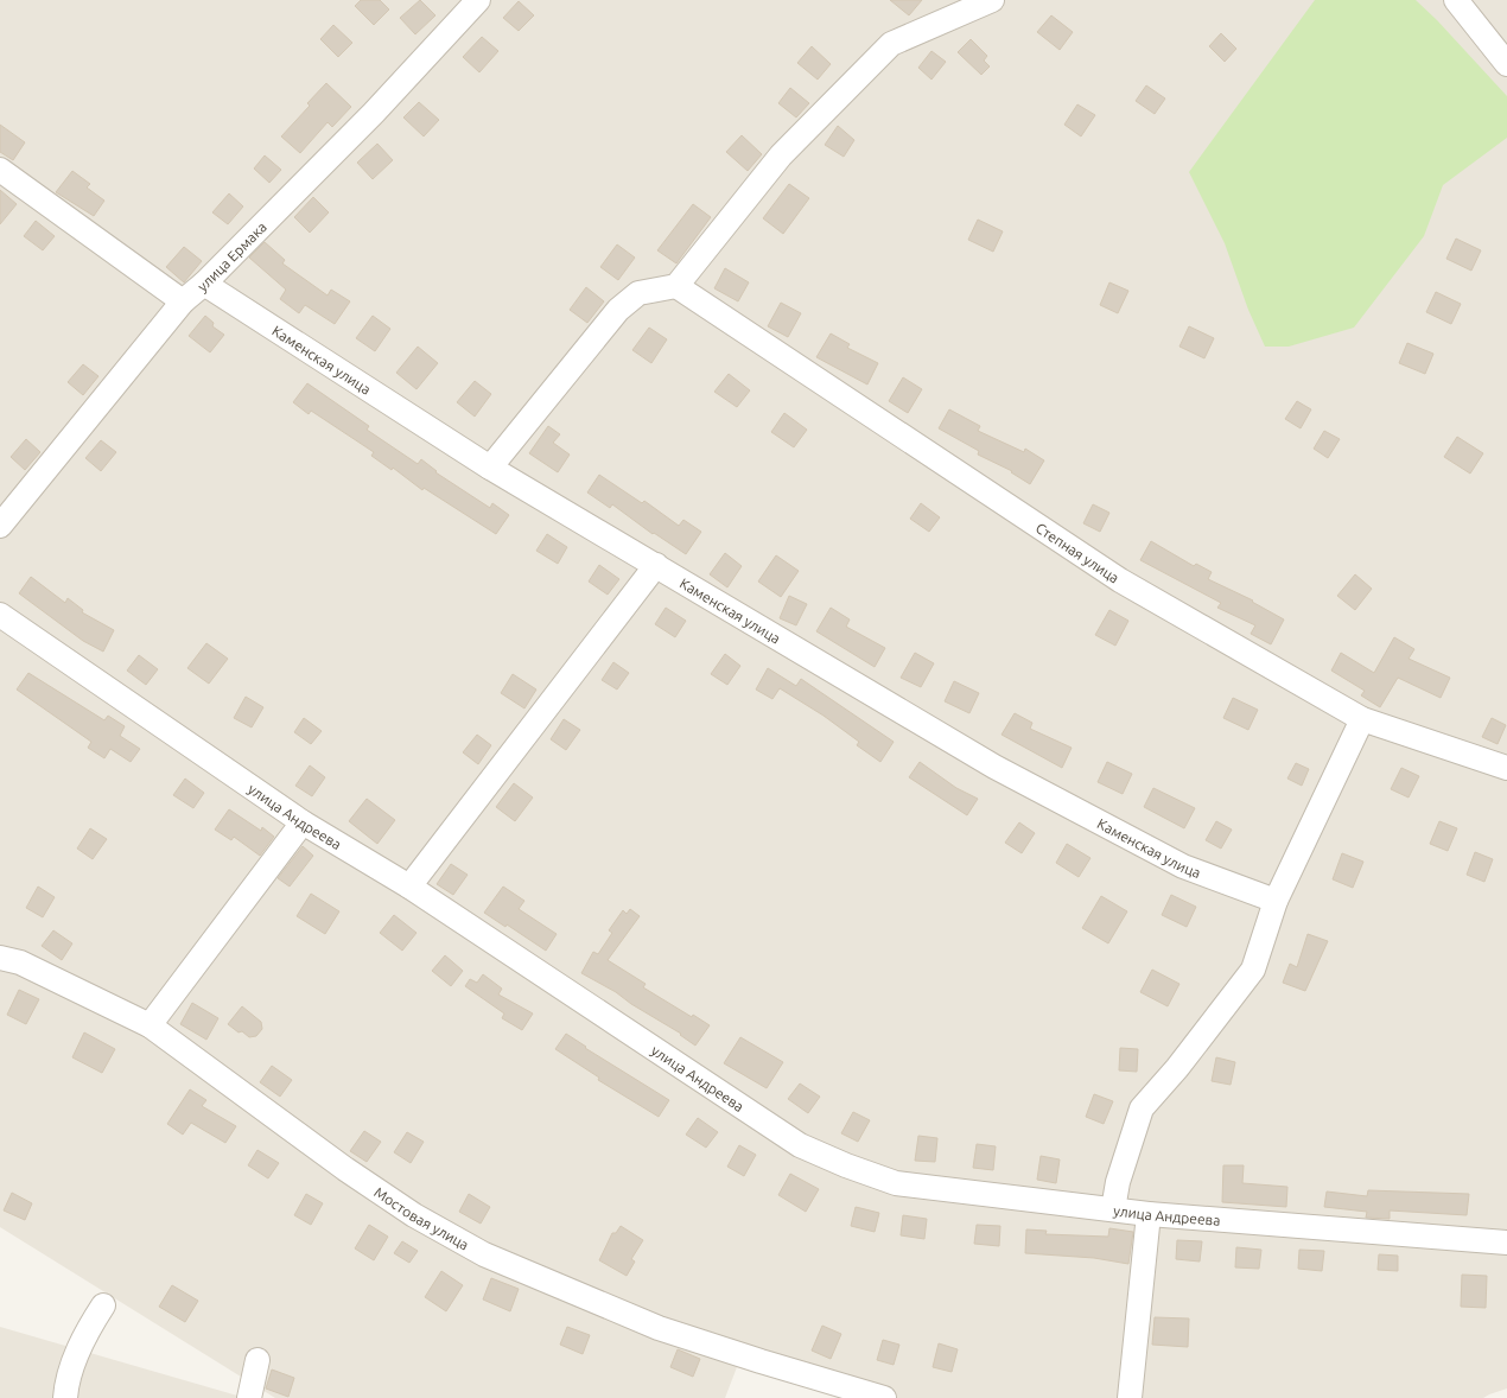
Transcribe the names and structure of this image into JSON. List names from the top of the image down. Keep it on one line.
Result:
{"streets":{"street":["улица Ермака","Каменская улица","Степная улица","улица Андреева","Мостовая улица"]},"crossings":[["улица Ермака","Каменская улица"]]}
